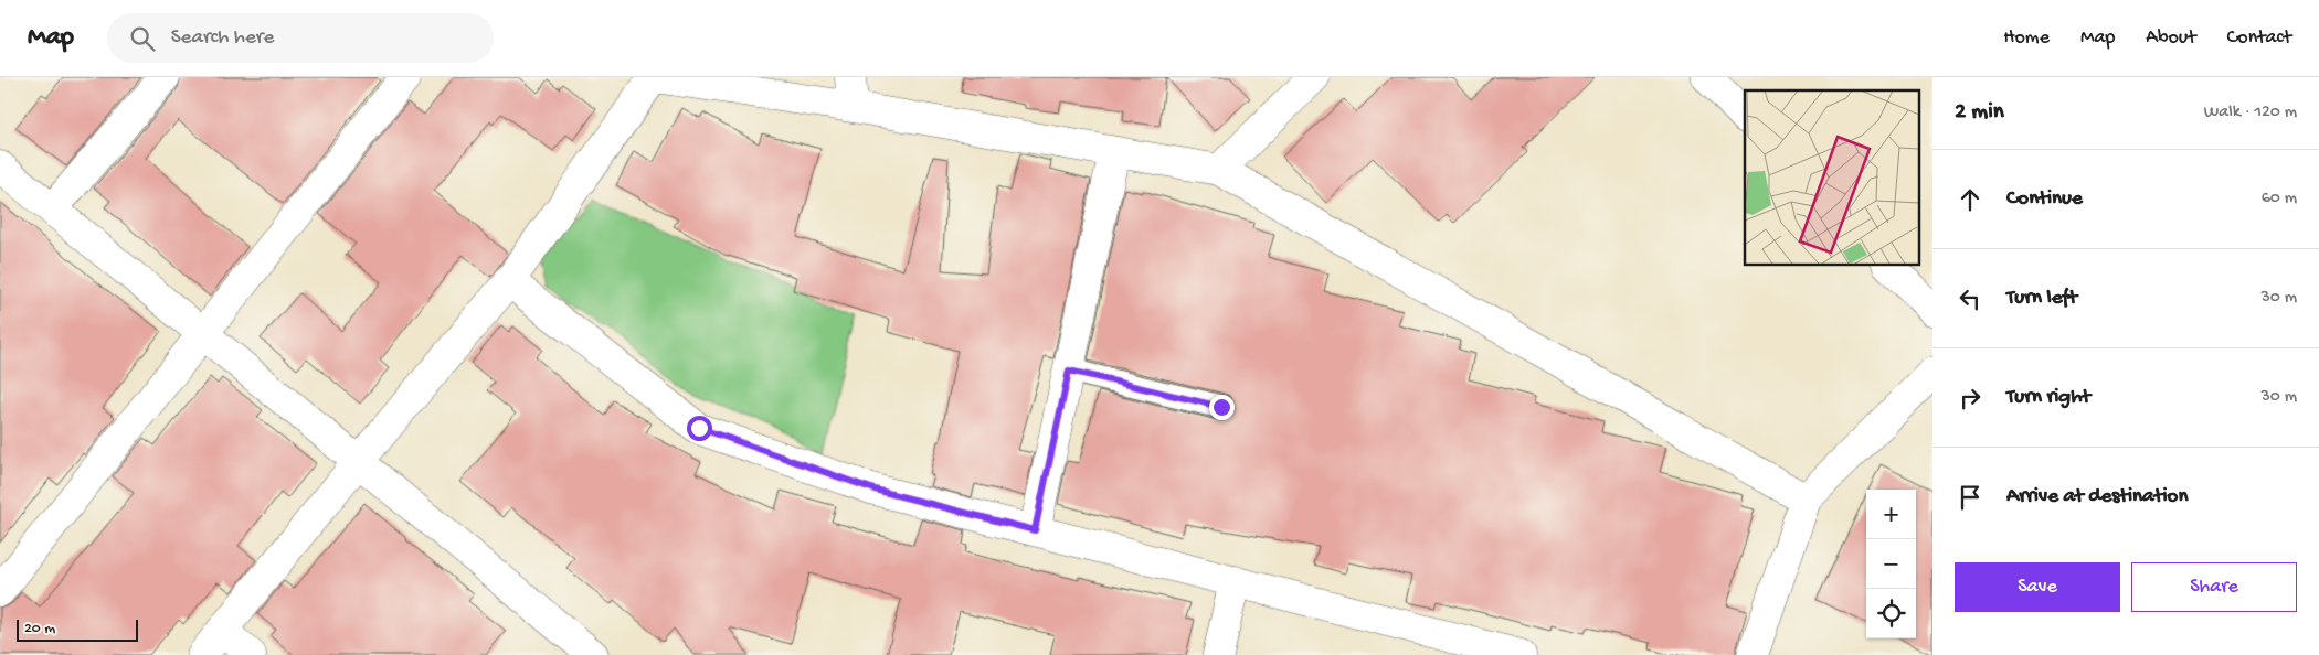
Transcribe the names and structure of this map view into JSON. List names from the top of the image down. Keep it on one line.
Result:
{"scale_bar":"20 m","page":{"header":"Map","search":"Search here","nav":["Home","Map","About","Contact"],"heading":["2 min","Walk · 120 m"],"list":[["Continue","60 m"],["Turn left","30 m"],["Turn right","30 m"],"Arrive at destination"],"map_buttons":["+","−"],"buttons":["Save","Share"],"scale":"20 m"}}
